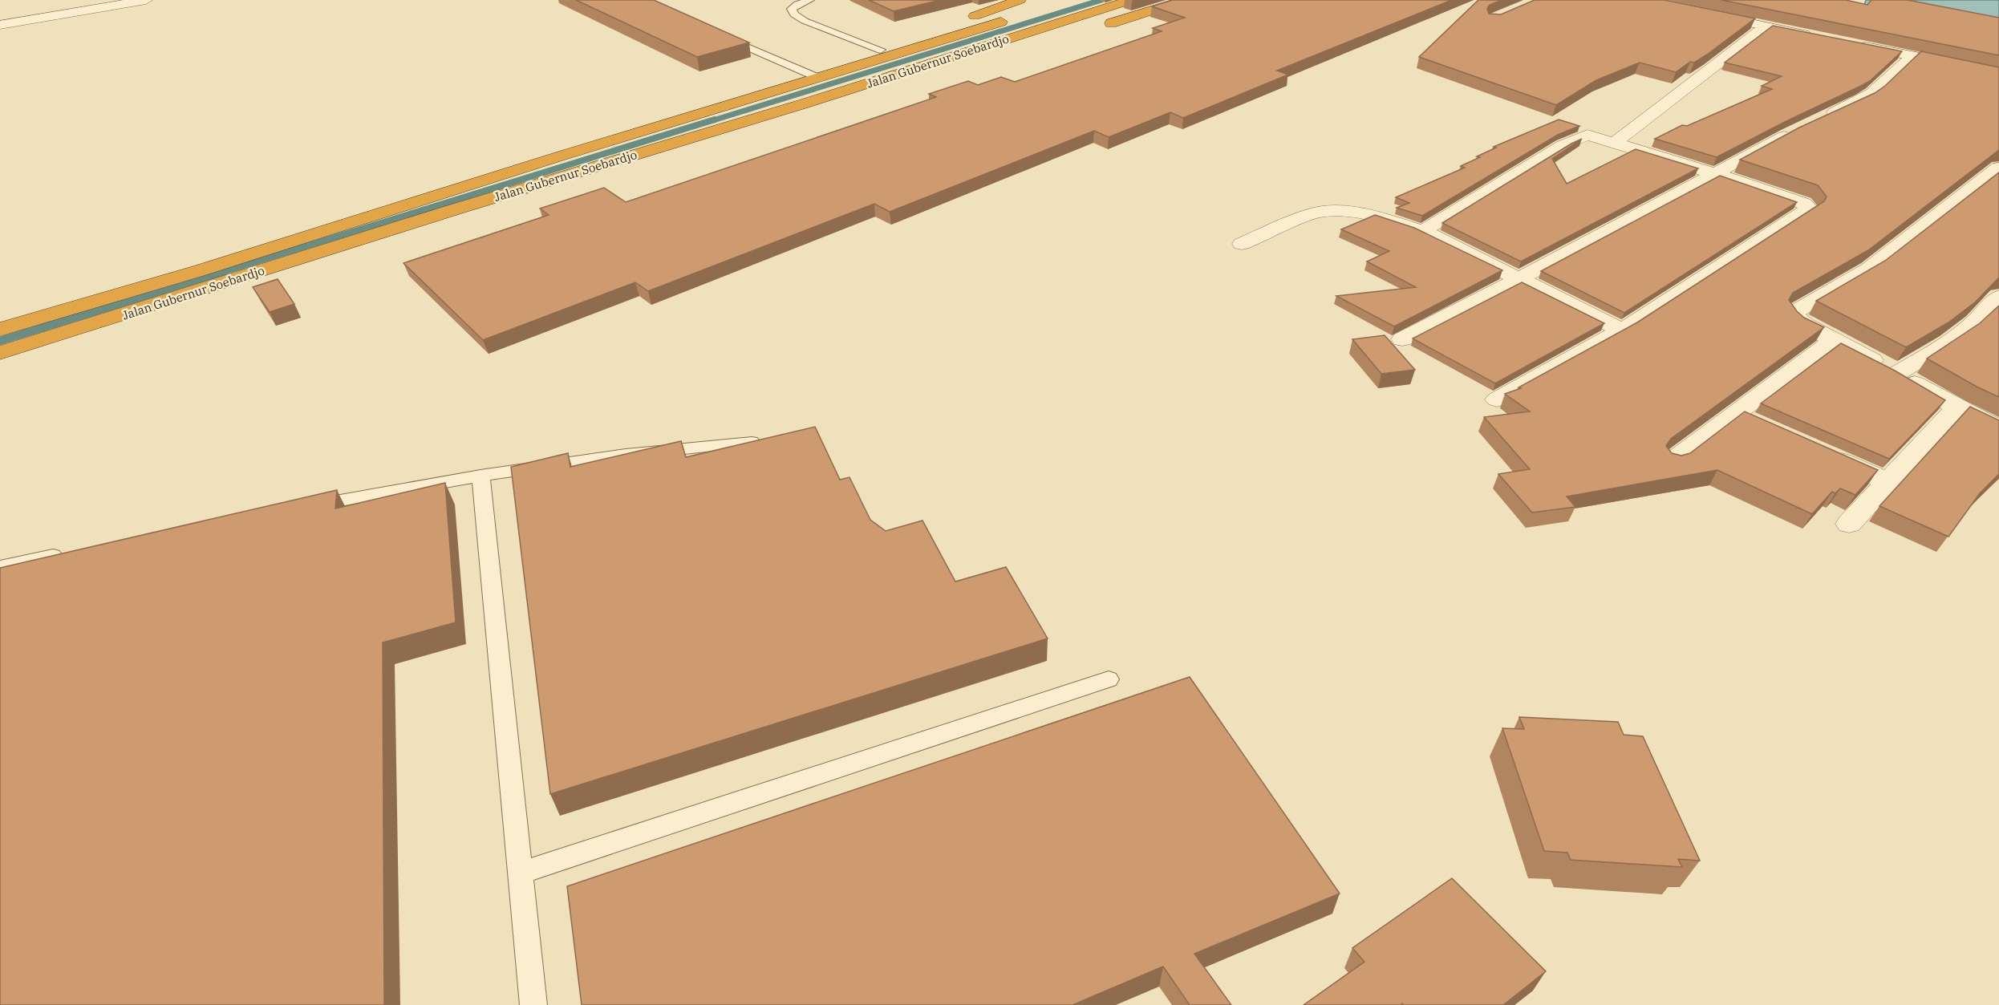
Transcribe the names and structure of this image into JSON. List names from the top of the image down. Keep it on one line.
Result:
{"streets":{"highway":["Jalan Gubernur Soebardjo"]}}
